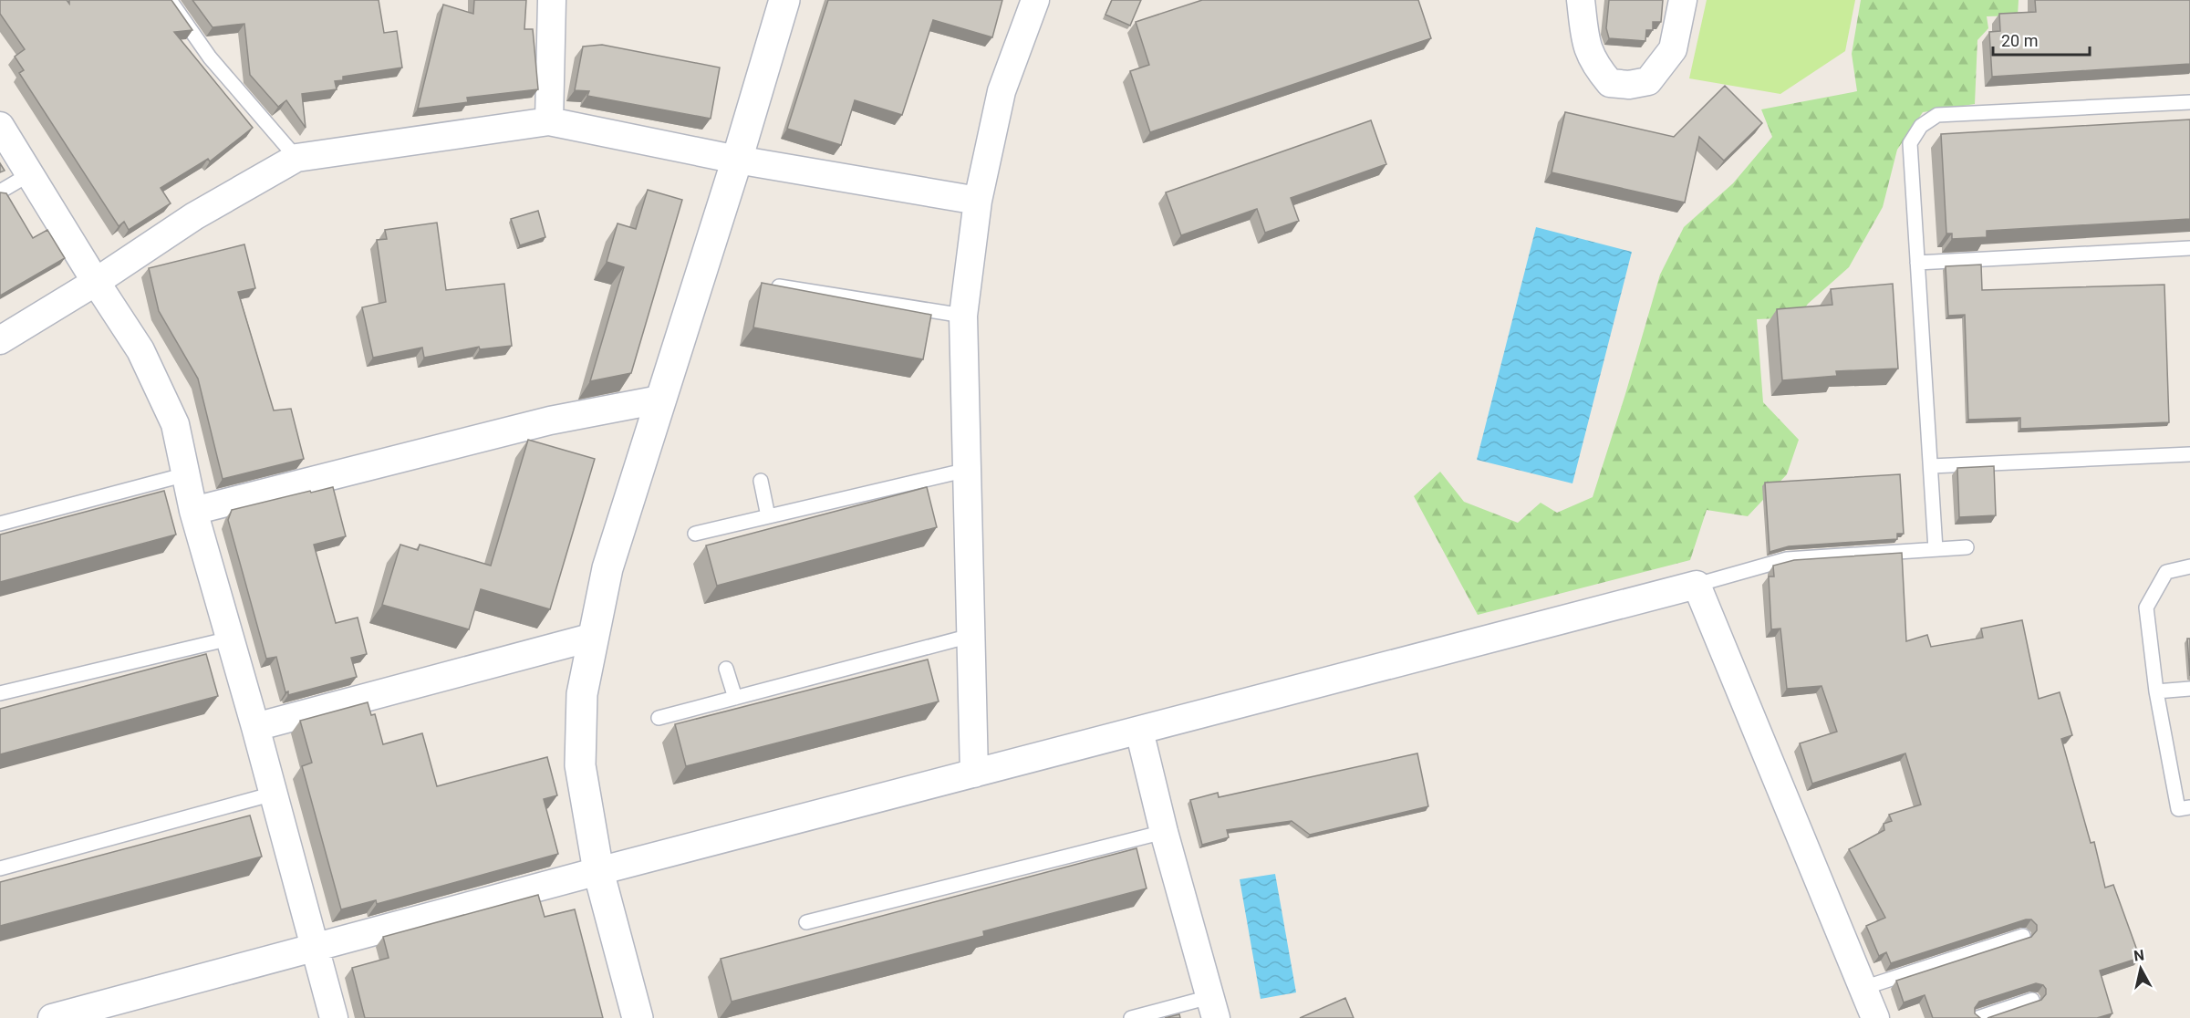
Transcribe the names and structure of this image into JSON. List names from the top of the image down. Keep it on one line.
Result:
{"scale_bar":"20 m","north":"top"}
